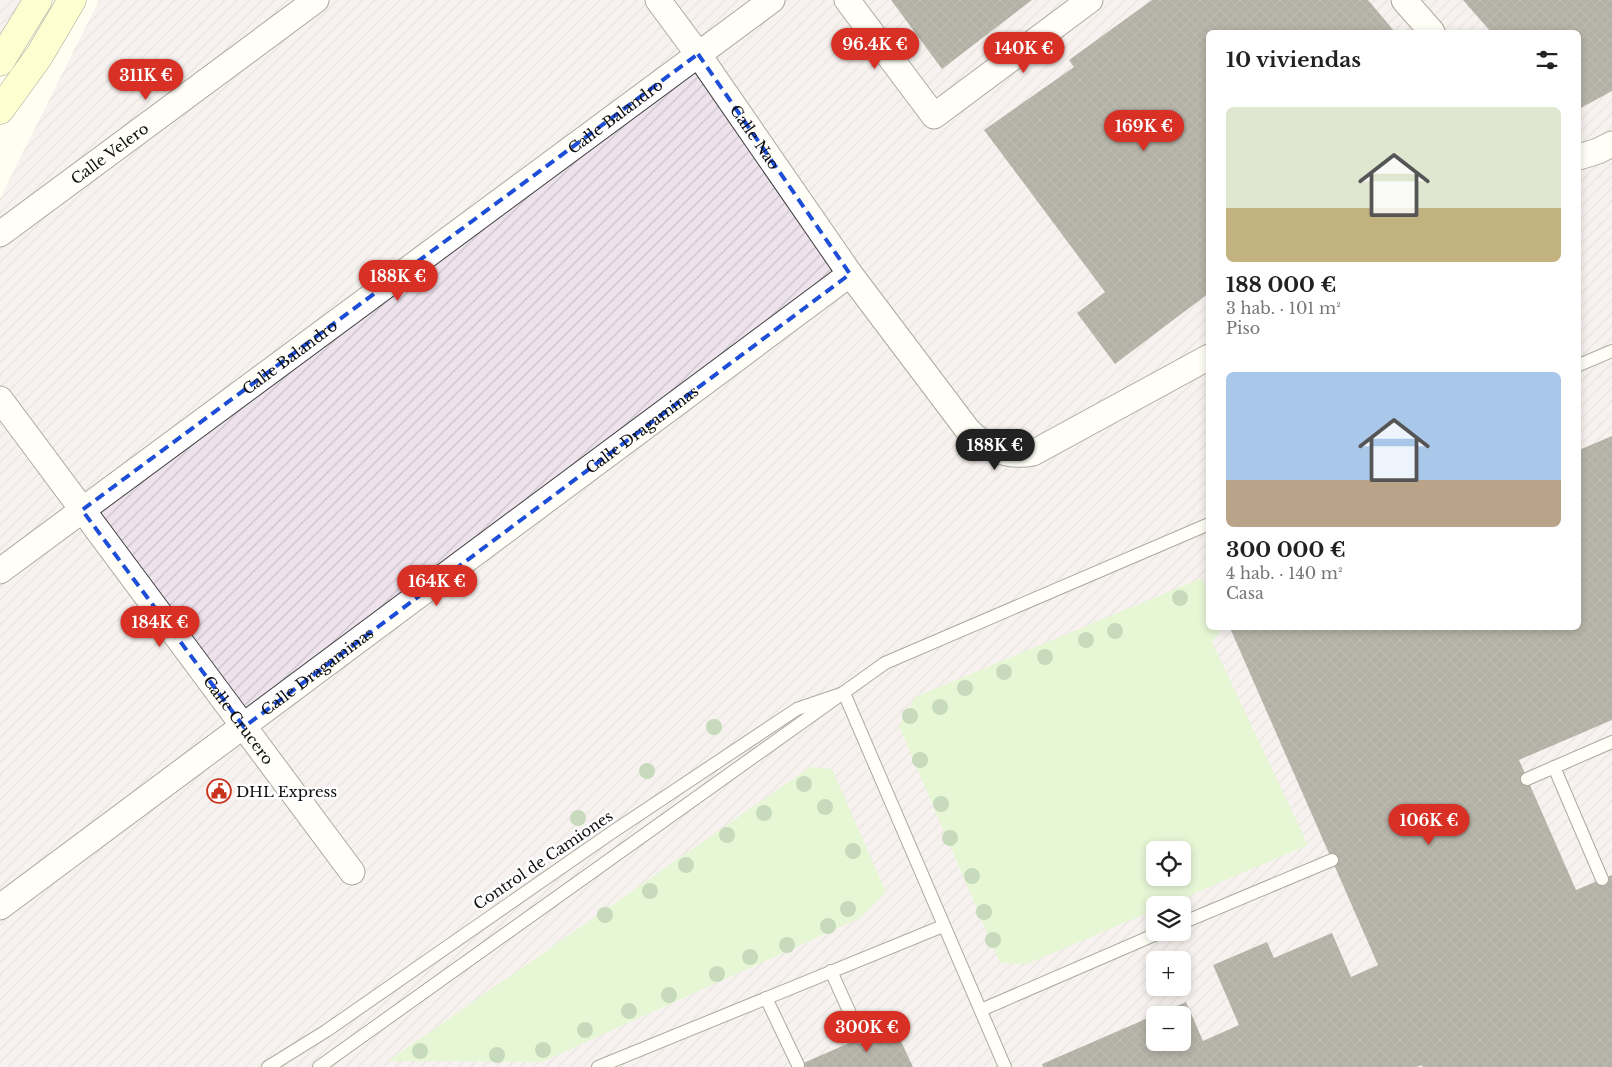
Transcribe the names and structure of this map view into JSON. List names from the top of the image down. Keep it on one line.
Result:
{"streets":{"street":["Calle Balandro","Calle Nao","Calle Velero","Calle Dragaminas","Calle Crucero"],"lane":["Control de Camiones"]},"crossings":[["Calle Balandro","Calle Nao"],["Calle Balandro","Calle Crucero"],["Calle Nao","Calle Dragaminas"],["Calle Dragaminas","Calle Crucero"]],"places":{"public building":["DHL Express"]},"page":{"price":["96.4K €","140K €","311K €","169K €","188K €","188K €","164K €","184K €","106K €","300K €"],"heading":"10 viviendas","list":[{"name":"188 000 €","note":"3 hab. · 101 m² · Piso"},{"name":"300 000 €","note":"4 hab. · 140 m² · Casa"}],"map_buttons":["+","−"]}}
